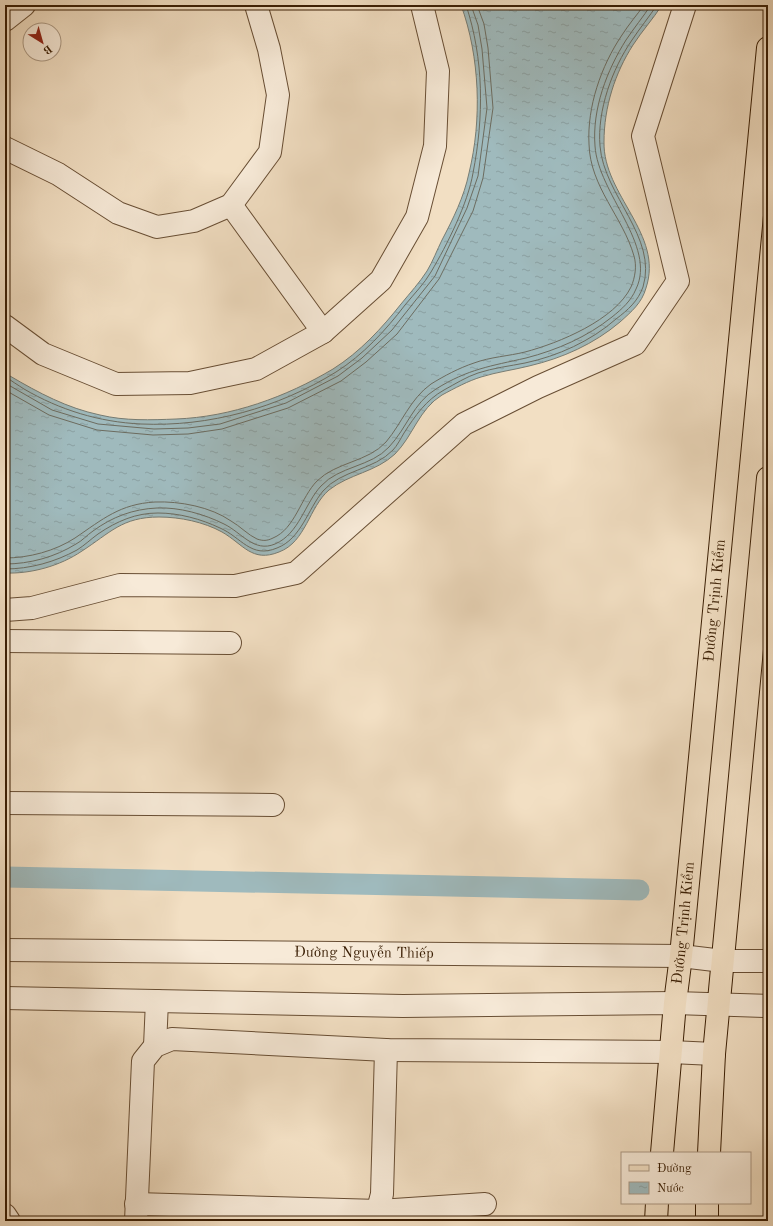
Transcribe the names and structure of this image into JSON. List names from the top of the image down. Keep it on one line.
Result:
{"streets":{"main road":["Đường Trịnh Kiểm"],"street":["Đường Nguyễn Thiếp"]},"crossings":[["Đường Trịnh Kiểm","Đường Nguyễn Thiếp"]],"legend":["Đường","Nước"],"north":"bottom right"}
